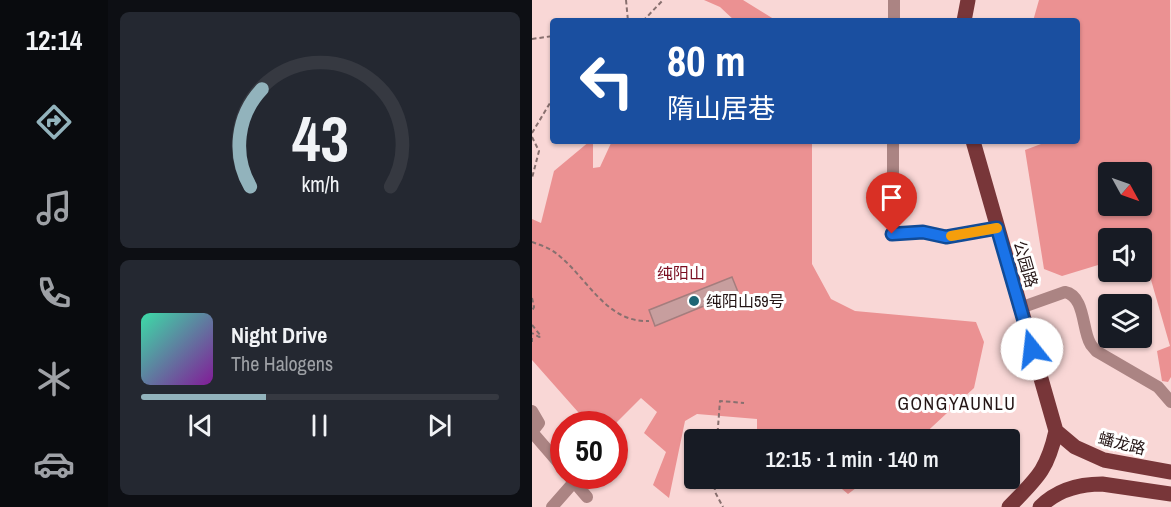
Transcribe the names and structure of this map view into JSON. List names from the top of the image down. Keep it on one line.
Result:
{"streets":{"main road":["公园路","蟠龙路"]},"crossings":[["公园路","蟠龙路"]],"districts":["GONGYAUNLU"],"parks":["纯阳山"],"places":["纯阳山59号"],"north":"bottom right","page":{"tabs":"12:14","turn":["80 m","隋山居巷"],"song":["Night Drive","The Halogens"],"limit":"50","trip":"12:15 · 1 min · 140 m","gauge":["43","km/h"]}}
